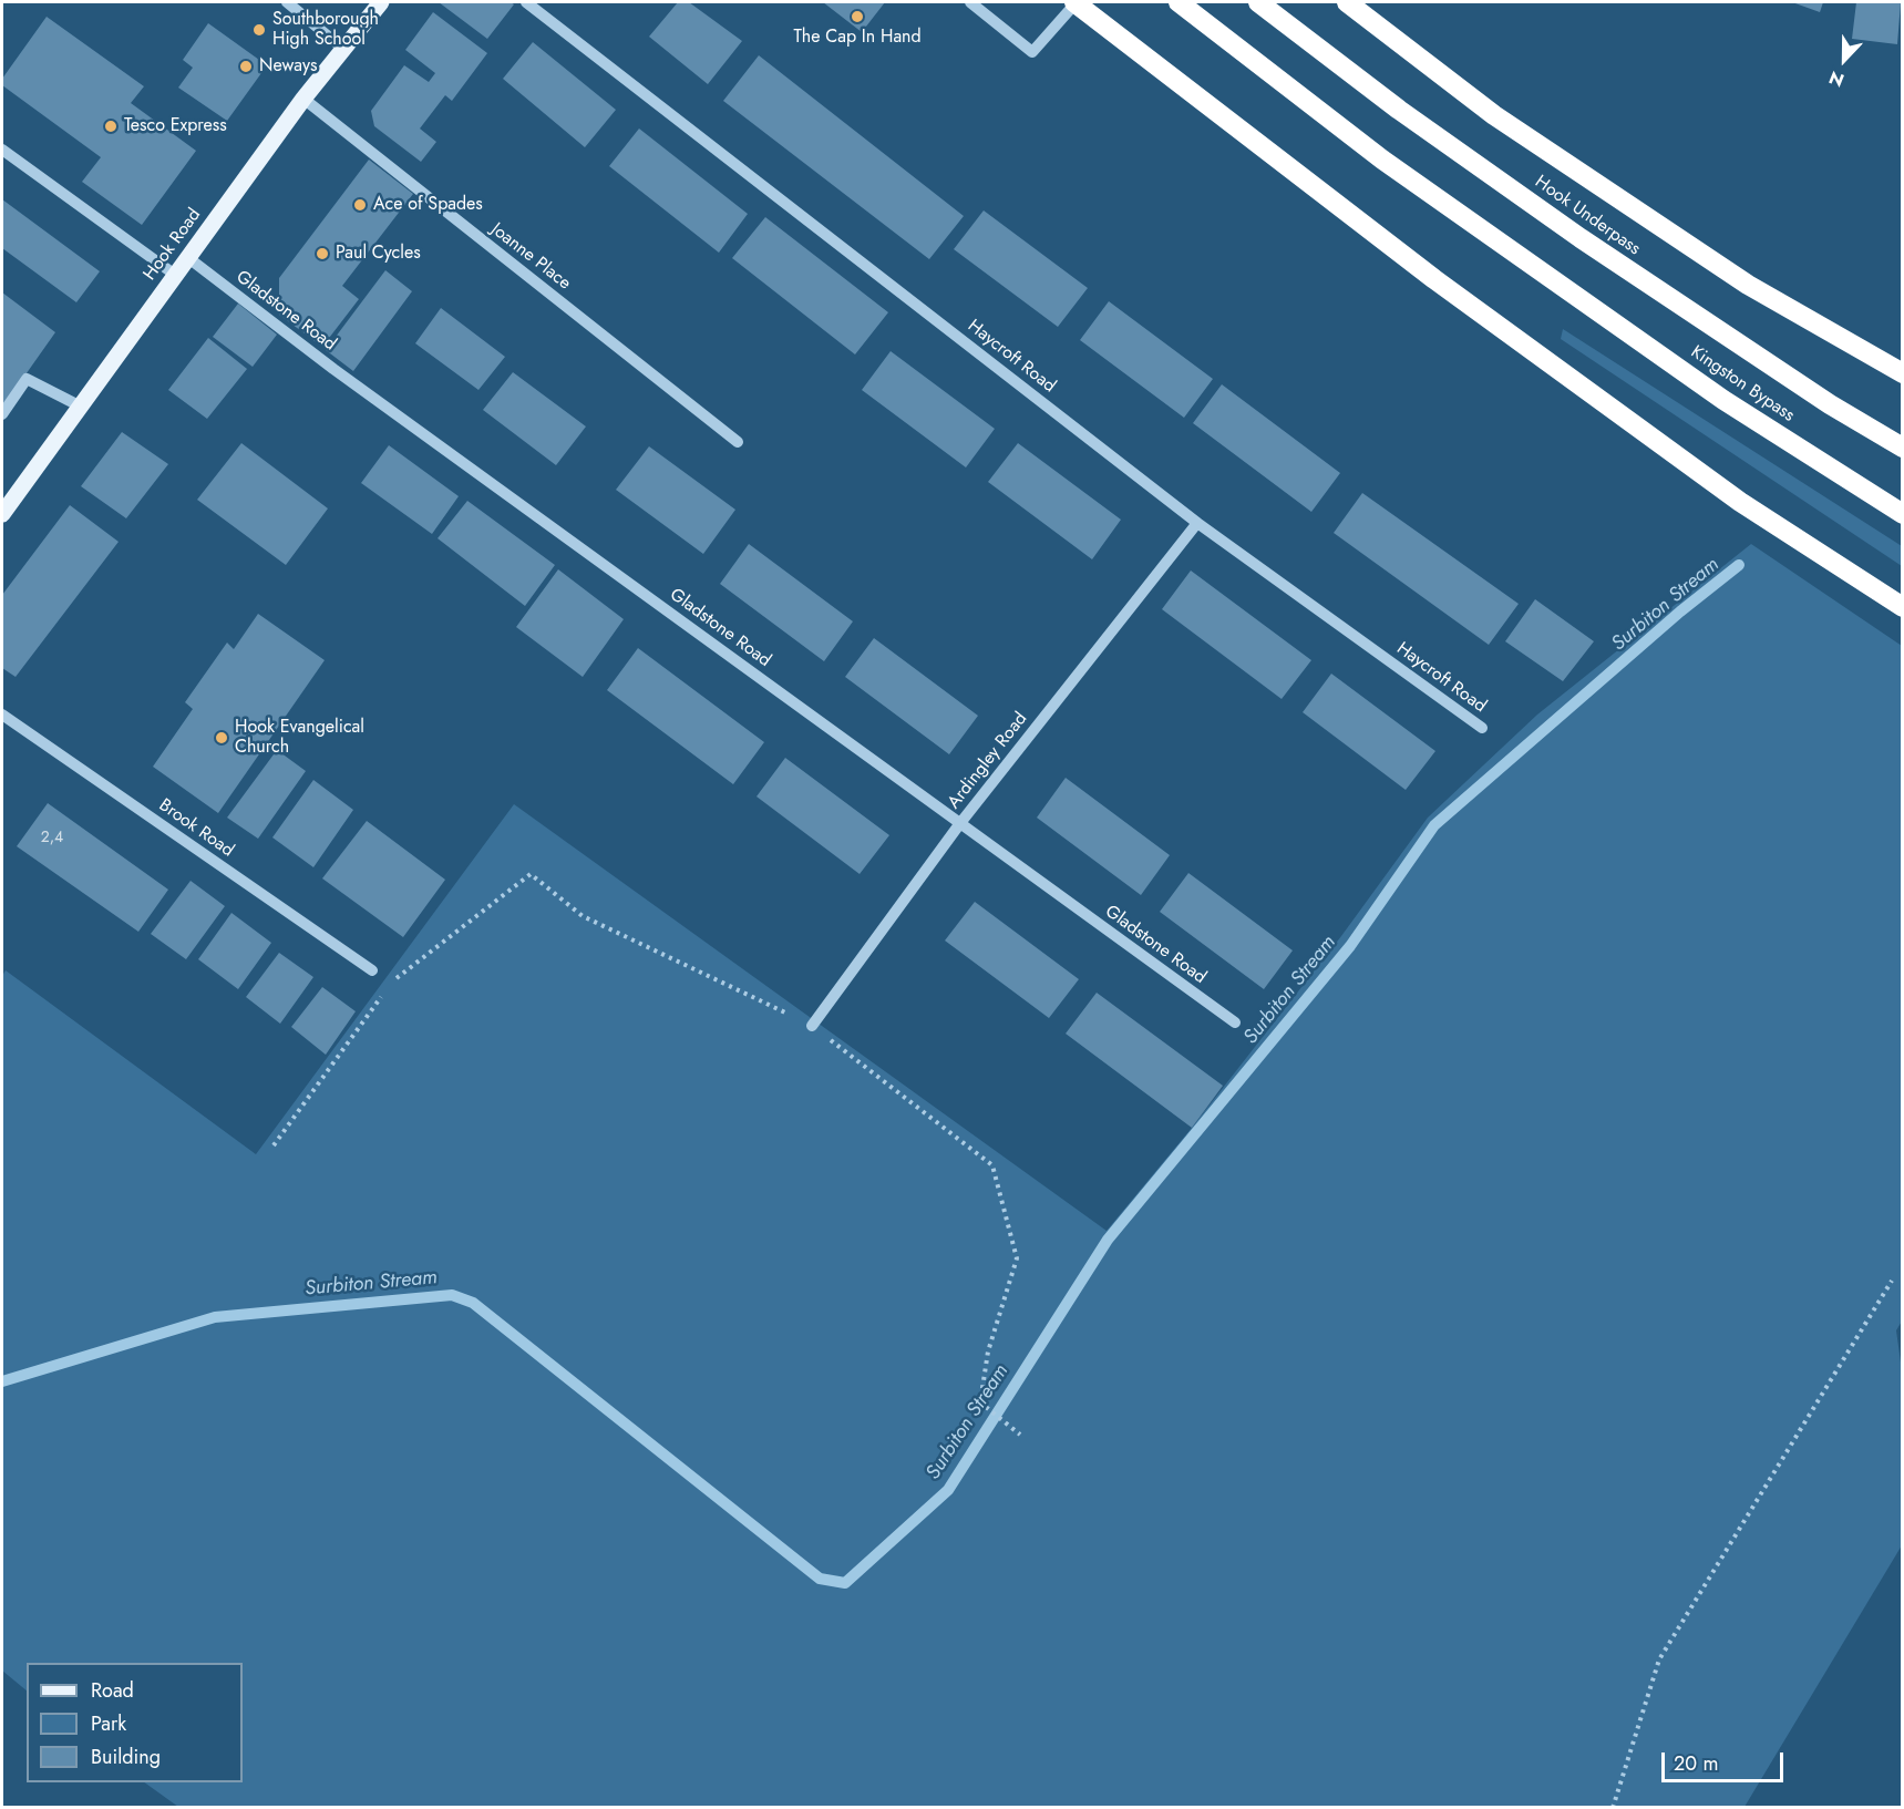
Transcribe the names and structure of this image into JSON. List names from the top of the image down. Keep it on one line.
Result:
{"streets":{"highway":["Hook Underpass","Kingston Bypass"],"main road":["Hook Road"],"street":["Joanne Place","Gladstone Road","Haycroft Road","Ardingley Road","Brook Road"]},"crossings":[["Hook Road","Joanne Place"],["Hook Road","Gladstone Road"],["Gladstone Road","Ardingley Road"],["Haycroft Road","Ardingley Road"]],"water":["Surbiton Stream"],"places":["The Cap In Hand","Southborough High School","Neways","Tesco Express","Ace of Spades","Paul Cycles","Hook Evangelical Church"],"house_numbers":["2,4"],"legend":["Road","Park","Building"],"scale_bar":"20 m","north":"bottom"}
